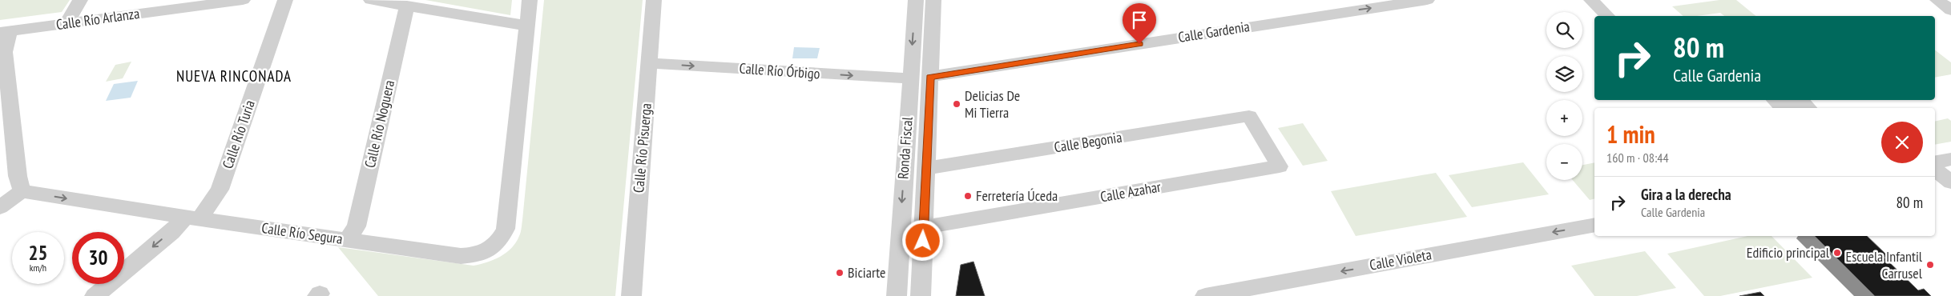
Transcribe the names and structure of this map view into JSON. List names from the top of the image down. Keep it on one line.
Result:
{"streets":{"street":["Calle Río Arlanza","Calle Gardenia","Calle Río Órbigo","Calle Río Noguera","Calle Río Turia","Calle Begonia","Calle Río Pisuerga","Ronda Fiscal","Calle Azahar","Calle Río Segura","Calle Violeta"]},"crossings":[["Calle Gardenia","Ronda Fiscal"],["Calle Río Órbigo","Calle Río Pisuerga"],["Calle Río Órbigo","Ronda Fiscal"],["Calle Río Noguera","Calle Río Segura"],["Calle Río Turia","Calle Río Segura"],["Calle Begonia","Ronda Fiscal"],["Calle Begonia","Calle Azahar"],["Ronda Fiscal","Calle Azahar"]],"one_way":["Calle Río Órbigo","Calle Violeta"],"districts":["NUEVA RINCONADA"],"places":["Delicias De Mi Tierra","Ferretería Úceda","Edificio principal","Escuela Infantil Carrusel","Biciarte"],"page":{"map_buttons":["+","−"],"turn":["80 m","Calle Gardenia"],"heading":["1 min","160 m · 08:44"],"list":[{"name":"Gira a la derecha","note":"Calle Gardenia","value":"80 m"}],"speed":"25 km/h","limit":"30"}}
